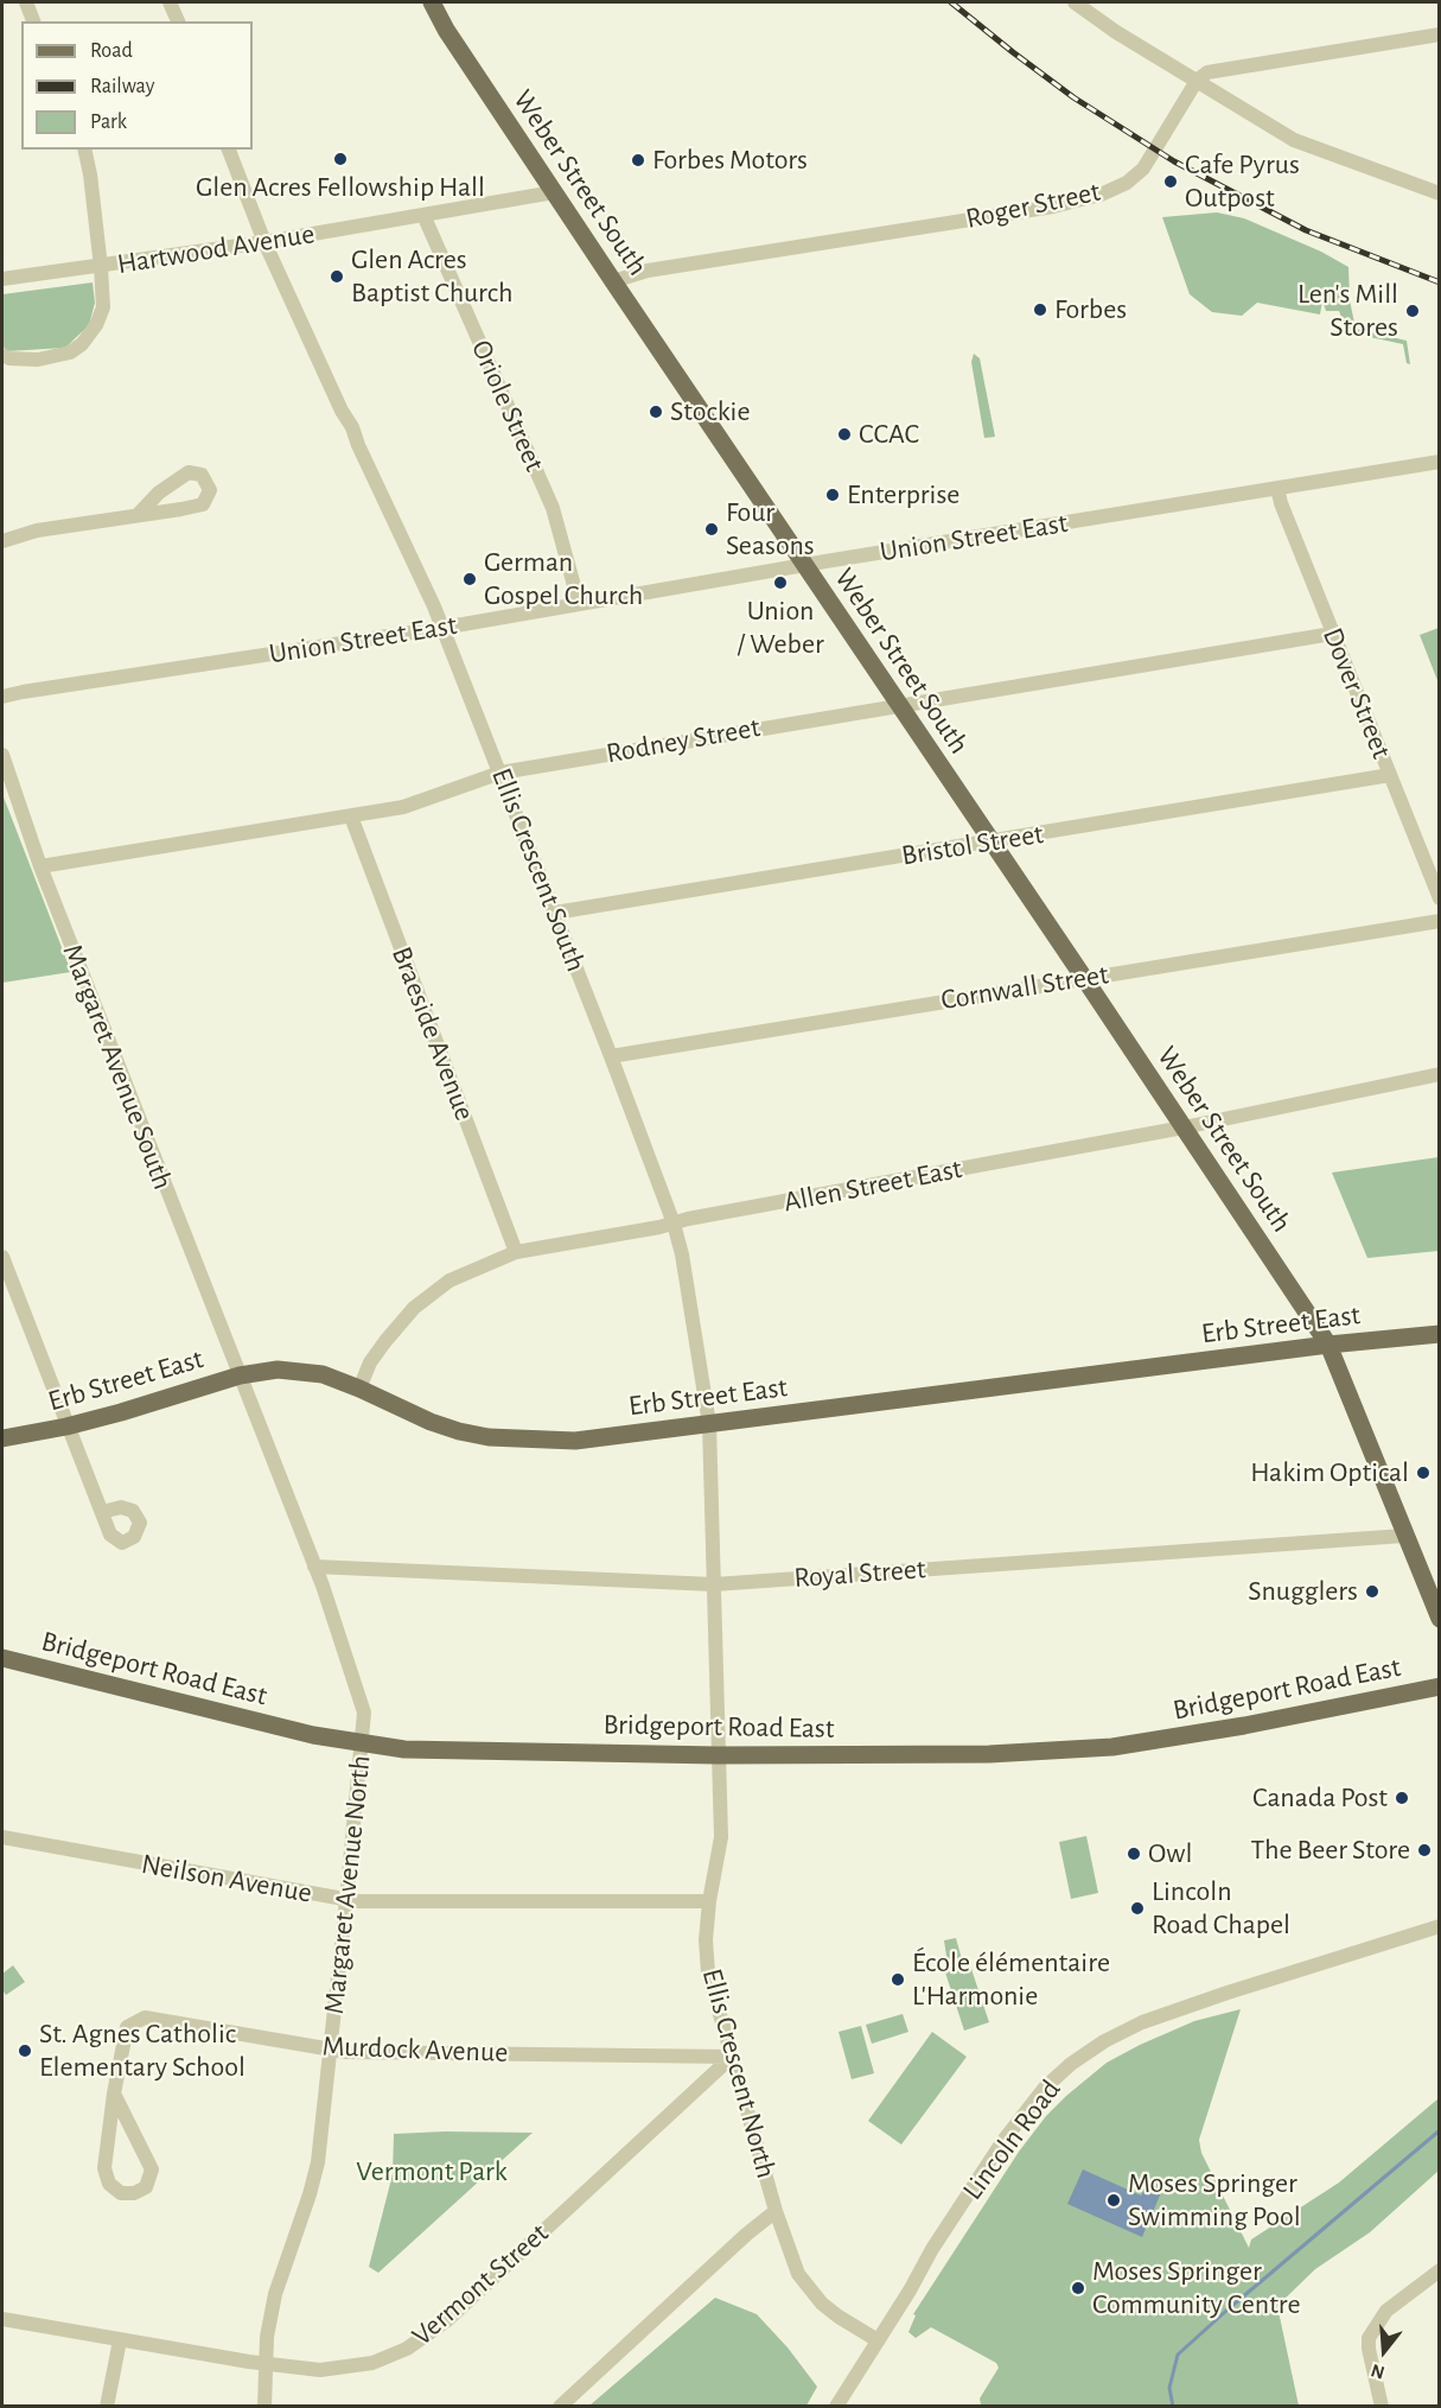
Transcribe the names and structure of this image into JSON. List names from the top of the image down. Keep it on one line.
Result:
{"streets":{"main road":["Weber Street South","Erb Street East","Bridgeport Road East"],"street":["Roger Street","Hartwood Avenue","Oriole Street","Union Street East","Dover Street","Rodney Street","Bristol Street","Ellis Crescent South","Cornwall Street","Braeside Avenue","Margaret Avenue South","Allen Street East","Royal Street","Neilson Avenue","Margaret Avenue North","Murdock Avenue","Ellis Crescent North","Lincoln Road","Vermont Street"]},"crossings":[["Weber Street South","Roger Street"],["Weber Street South","Hartwood Avenue"],["Weber Street South","Union Street East"],["Weber Street South","Rodney Street"],["Weber Street South","Bristol Street"],["Weber Street South","Cornwall Street"],["Weber Street South","Allen Street East"],["Weber Street South","Erb Street East"],["Weber Street South","Royal Street"],["Hartwood Avenue","Oriole Street"],["Hartwood Avenue","Ellis Crescent South"],["Oriole Street","Union Street East"],["Union Street East","Dover Street"],["Union Street East","Ellis Crescent South"],["Dover Street","Rodney Street"],["Dover Street","Bristol Street"],["Rodney Street","Ellis Crescent South"],["Rodney Street","Braeside Avenue"],["Rodney Street","Margaret Avenue South"],["Bristol Street","Ellis Crescent South"],["Ellis Crescent South","Cornwall Street"],["Ellis Crescent South","Allen Street East"],["Ellis Crescent South","Erb Street East"],["Ellis Crescent South","Ellis Crescent North"],["Braeside Avenue","Allen Street East"],["Margaret Avenue South","Erb Street East"],["Margaret Avenue South","Margaret Avenue North"],["Allen Street East","Erb Street East"],["Erb Street East","Margaret Avenue North"],["Erb Street East","Ellis Crescent North"],["Royal Street","Margaret Avenue North"],["Royal Street","Ellis Crescent North"],["Bridgeport Road East","Margaret Avenue North"],["Bridgeport Road East","Ellis Crescent North"],["Neilson Avenue","Margaret Avenue North"],["Neilson Avenue","Ellis Crescent North"],["Margaret Avenue North","Murdock Avenue"],["Margaret Avenue North","Vermont Street"],["Murdock Avenue","Ellis Crescent North"],["Murdock Avenue","Vermont Street"],["Ellis Crescent North","Lincoln Road"],["Ellis Crescent North","Vermont Street"]],"parks":["Vermont Park"],"places":["Glen Acres Fellowship Hall","Forbes Motors","Cafe Pyrus Outpost","Glen Acres Baptist Church","Forbes","Len's Mill Stores","Stockie","CCAC","Enterprise","Four Seasons","German Gospel Church","Union / Weber","Hakim Optical","Snugglers","Canada Post","The Beer Store","Owl","Lincoln Road Chapel","École élémentaire L'Harmonie","St. Agnes Catholic Elementary School","Moses Springer Swimming Pool","Moses Springer Community Centre"],"legend":["Road","Railway","Park"],"north":"bottom"}
